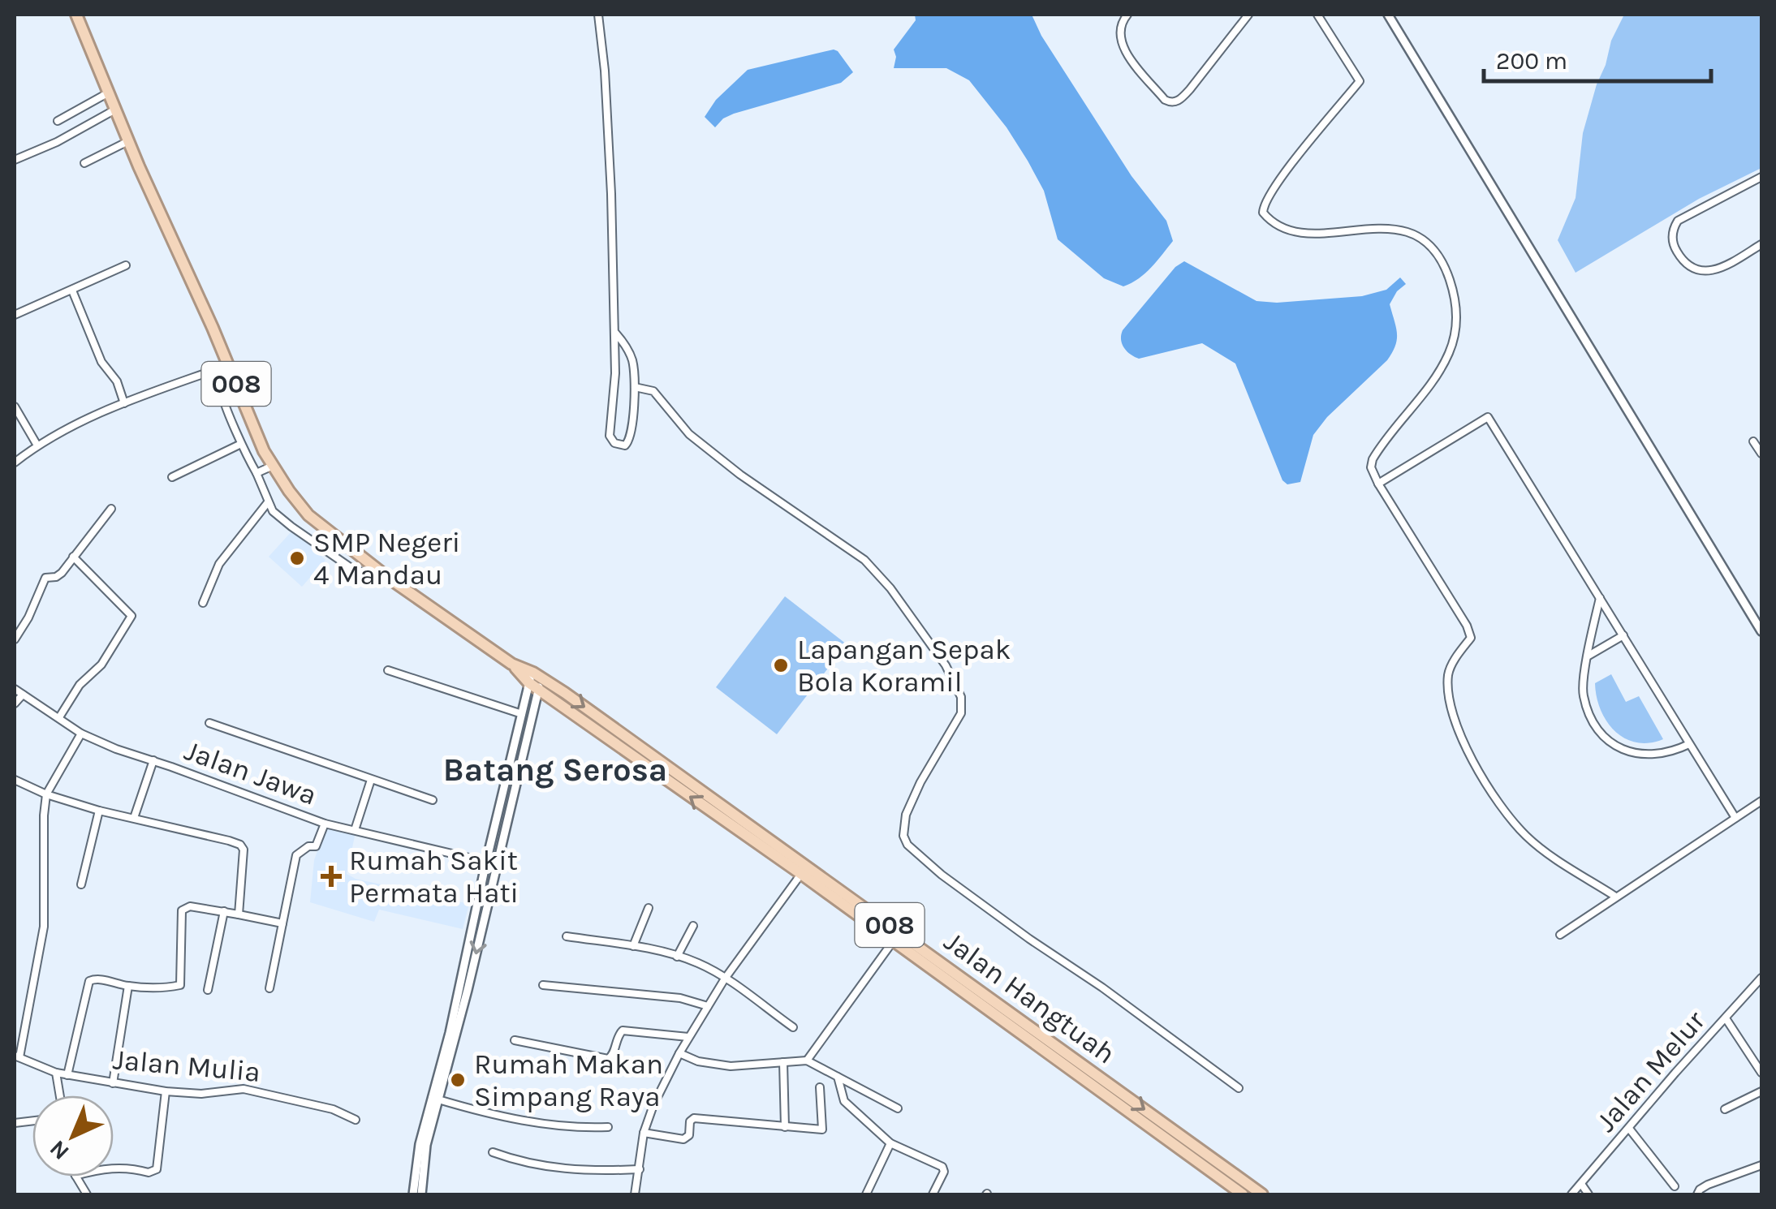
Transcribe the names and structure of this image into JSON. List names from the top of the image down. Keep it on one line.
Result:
{"streets":{"highway":["008","Jalan Hangtuah"],"street":["Jalan Jawa","Jalan Mulia","Jalan Melur"]},"crossings":[["008","Jalan Hangtuah"]],"districts":["Batang Serosa"],"places":{"other":["SMP Negeri 4 Mandau","Lapangan Sepak Bola Koramil","Rumah Makan Simpang Raya"],"health":["Rumah Sakit Permata Hati"]},"scale_bar":"200 m","north":"bottom left"}
